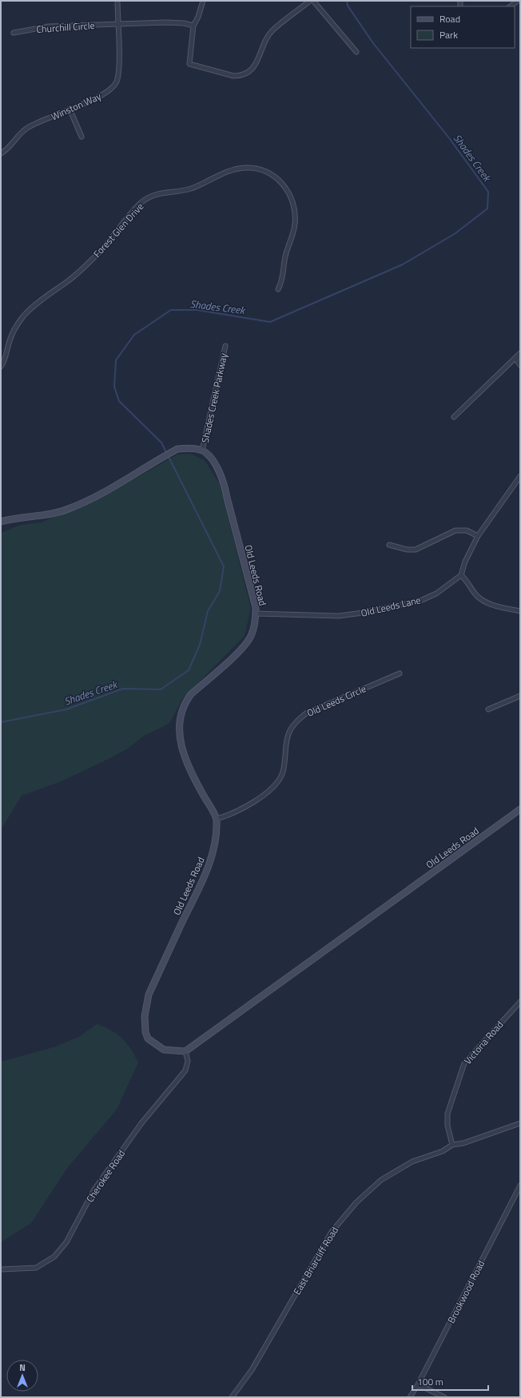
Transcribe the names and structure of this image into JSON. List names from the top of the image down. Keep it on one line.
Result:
{"streets":{"main road":["Old Leeds Road"],"street":["Churchill Circle","Winston Way","Forest Glen Drive","Shades Creek Parkway","Old Leeds Lane","Old Leeds Circle","Victoria Road","Cherokee Road","East Briarcliff Road","Brookwood Road"]},"crossings":[["Churchill Circle","Winston Way"],["Shades Creek Parkway","Old Leeds Road"],["Old Leeds Road","Old Leeds Lane"],["Old Leeds Road","Old Leeds Circle"],["Old Leeds Road","Cherokee Road"],["Victoria Road","East Briarcliff Road"]],"water":["Shades Creek"],"legend":["Road","Park"],"scale_bar":"100 m","north":"top"}
